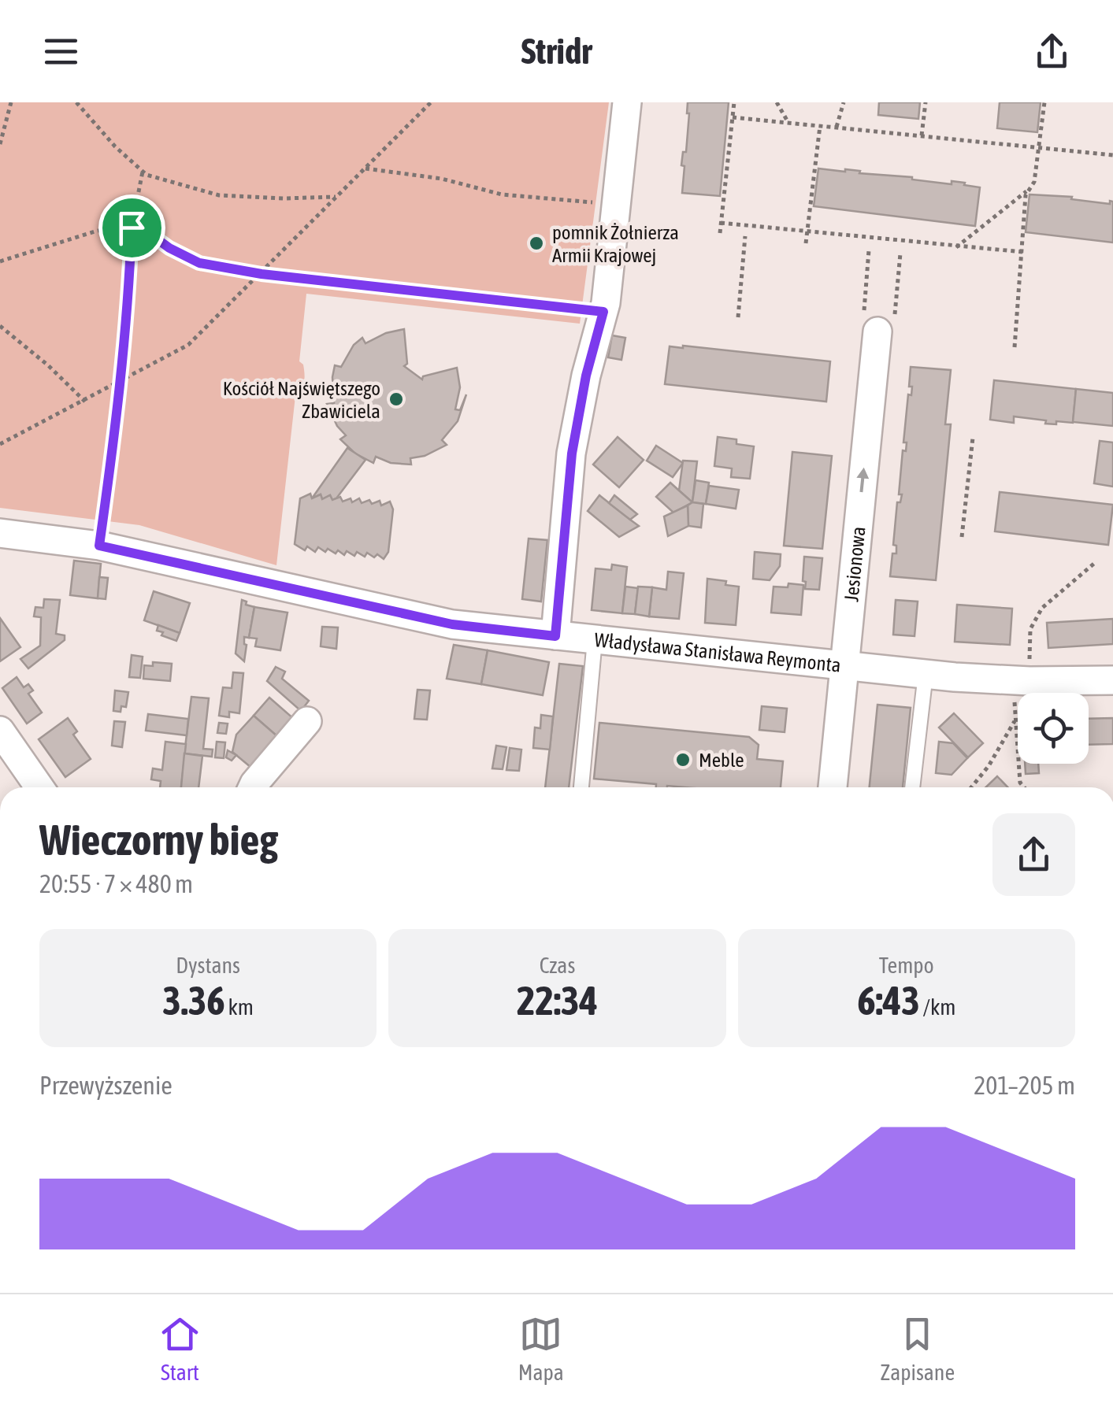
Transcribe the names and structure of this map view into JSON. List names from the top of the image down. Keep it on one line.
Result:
{"streets":{"street":["Jesionowa","Władysława Stanisława Reymonta"]},"crossings":[["Jesionowa","Władysława Stanisława Reymonta"]],"one_way":["Jesionowa"],"places":["pomnik Żołnierza Armii Krajowej","Kościół Najświętszego Zbawiciela","Meble"],"page":{"header":"Stridr","heading":["Wieczorny bieg","20:55 · 7 × 480 m"],"stats":[["Dystans","3.36 km"],["Czas","22:34"],["Tempo","6:43 /km"]],"chart":["Przewyższenie","201–205 m"],"tabs":["Start","Mapa","Zapisane"]}}
